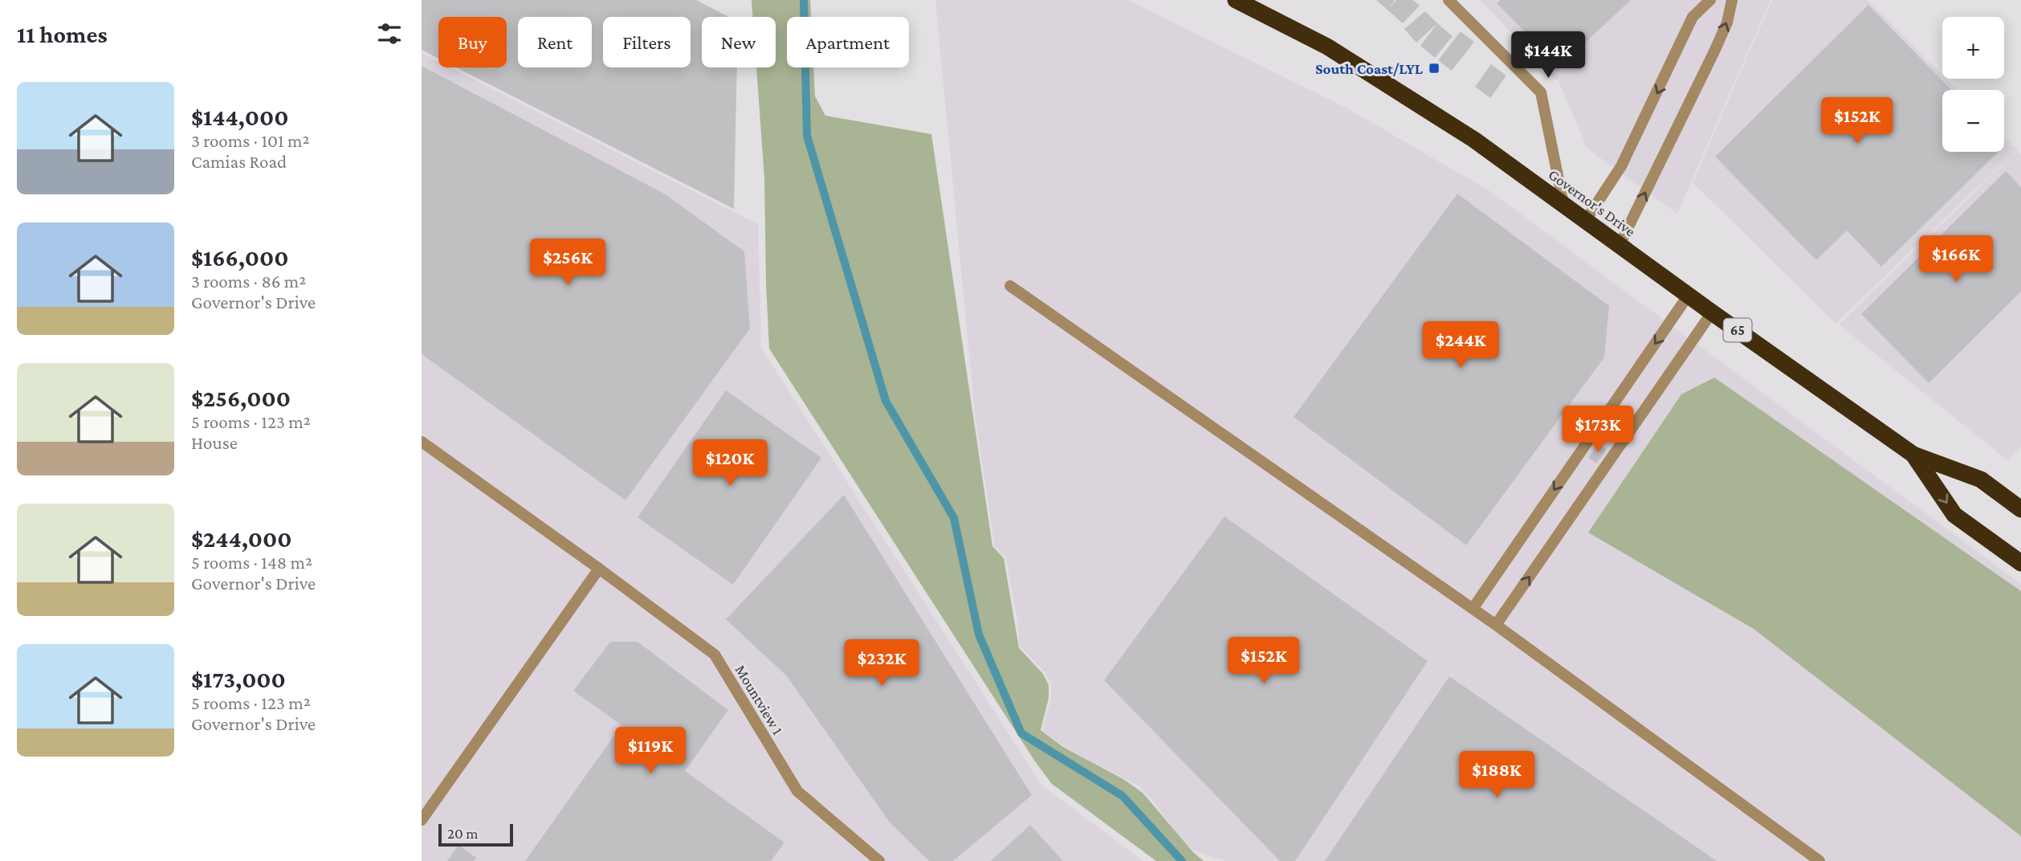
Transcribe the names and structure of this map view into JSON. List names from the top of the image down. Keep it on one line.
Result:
{"streets":{"highway":["Governor's Drive","65"],"street":["Mountview 1"]},"places":{"transit":["South Coast/LYL"]},"scale_bar":"20 m","page":{"heading":"11 homes","map_buttons":["+","−"],"chip":["Buy","Rent","Filters","New","Apartment"],"price":["$144K","$152K","$166K","$256K","$244K","$173K","$120K","$152K","$232K","$119K","$188K"],"list":[{"name":"$144,000","note":"3 rooms · 101 m² · Camias Road"},{"name":"$166,000","note":"3 rooms · 86 m² · Governor's Drive"},{"name":"$256,000","note":"5 rooms · 123 m² · House"},{"name":"$244,000","note":"5 rooms · 148 m² · Governor's Drive"},{"name":"$173,000","note":"5 rooms · 123 m² · Governor's Drive"}],"scale":"20 m"}}
